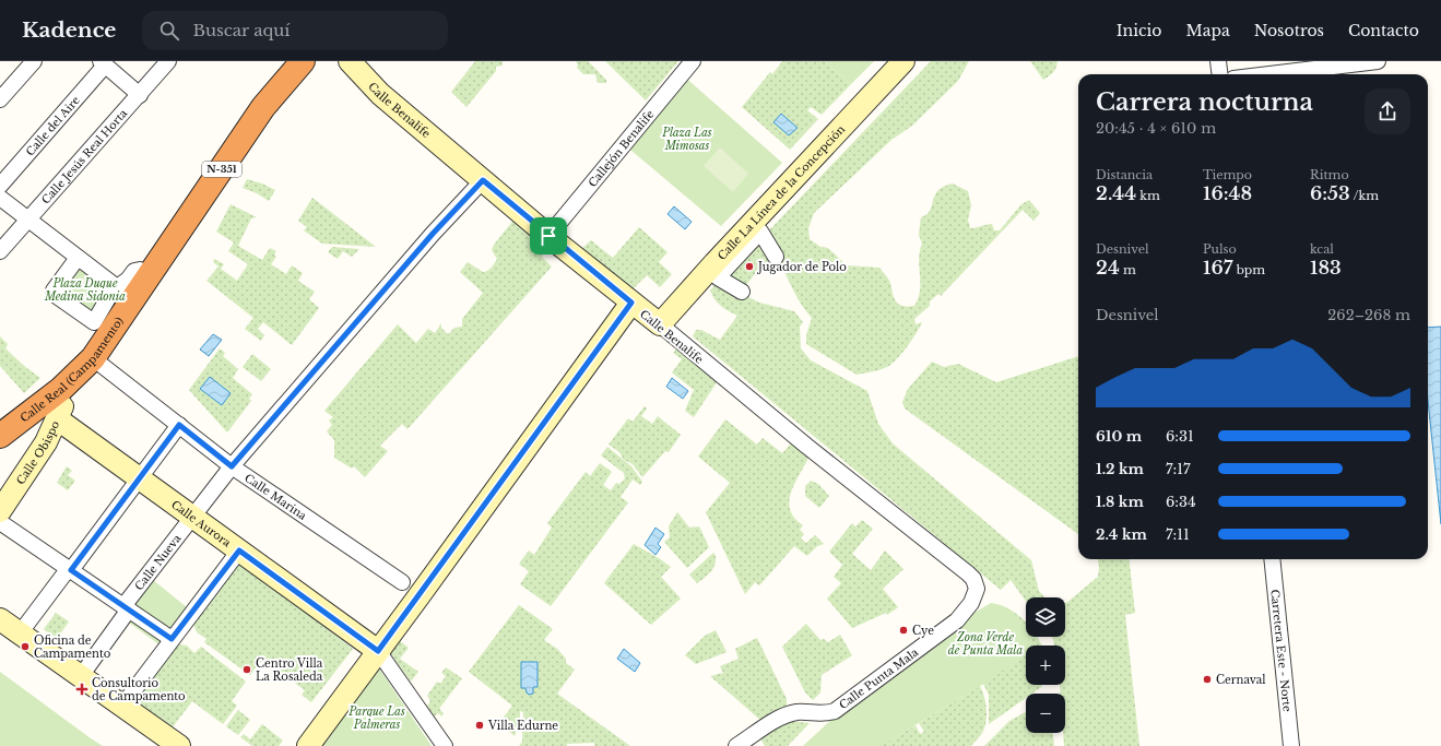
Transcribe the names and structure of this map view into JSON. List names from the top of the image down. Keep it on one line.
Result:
{"streets":{"highway":["N-351","Calle Real (Campamento)"],"street":["Calle Benalife","Calle del Aire","Callejón Benalife","Calle Jesús Real Horta","Calle La Línea de la Concepción","Calle Obispo","Calle Marina","Calle Aurora","Calle Nueva","Carretera Este - Norte","Calle Punta Mala"]},"crossings":[["Calle Benalife","Callejón Benalife"],["Calle Benalife","Calle La Línea de la Concepción"],["Calle Benalife","Calle Nueva"],["Calle Benalife","Calle Punta Mala"],["Calle Real (Campamento)","Calle Obispo"],["Calle Real (Campamento)","Calle Marina"],["Calle Obispo","Calle Aurora"],["Calle Marina","Calle Nueva"],["Calle Aurora","Calle Nueva"]],"parks":["Plaza Las Mimosas","Plaza Duque Medina Sidonia","Zona Verde de Punta Mala","Parque Las Palmeras"],"places":{"other":["Jugador de Polo","Cye","Oficina de Campamento","Centro Villa La Rosaleda","Cernaval","Villa Edurne"],"health":["Consultorio de Campamento"]},"page":{"header":"Kadence","search":"Buscar aquí","nav":["Inicio","Mapa","Nosotros","Contacto"],"heading":["Carrera nocturna","20:45 · 4 × 610 m"],"stats":[["Distancia","2.44 km"],["Tiempo","16:48"],["Ritmo","6:53 /km"],["Desnivel","24 m"],["Pulso","167 bpm"],["kcal","183"]],"chart":["Desnivel","262–268 m"],"list":[{"name":"610 m","note":"6:31"},{"name":"1.2 km","note":"7:17"},{"name":"1.8 km","note":"6:34"},{"name":"2.4 km","note":"7:11"}],"map_buttons":["+","−"]}}
